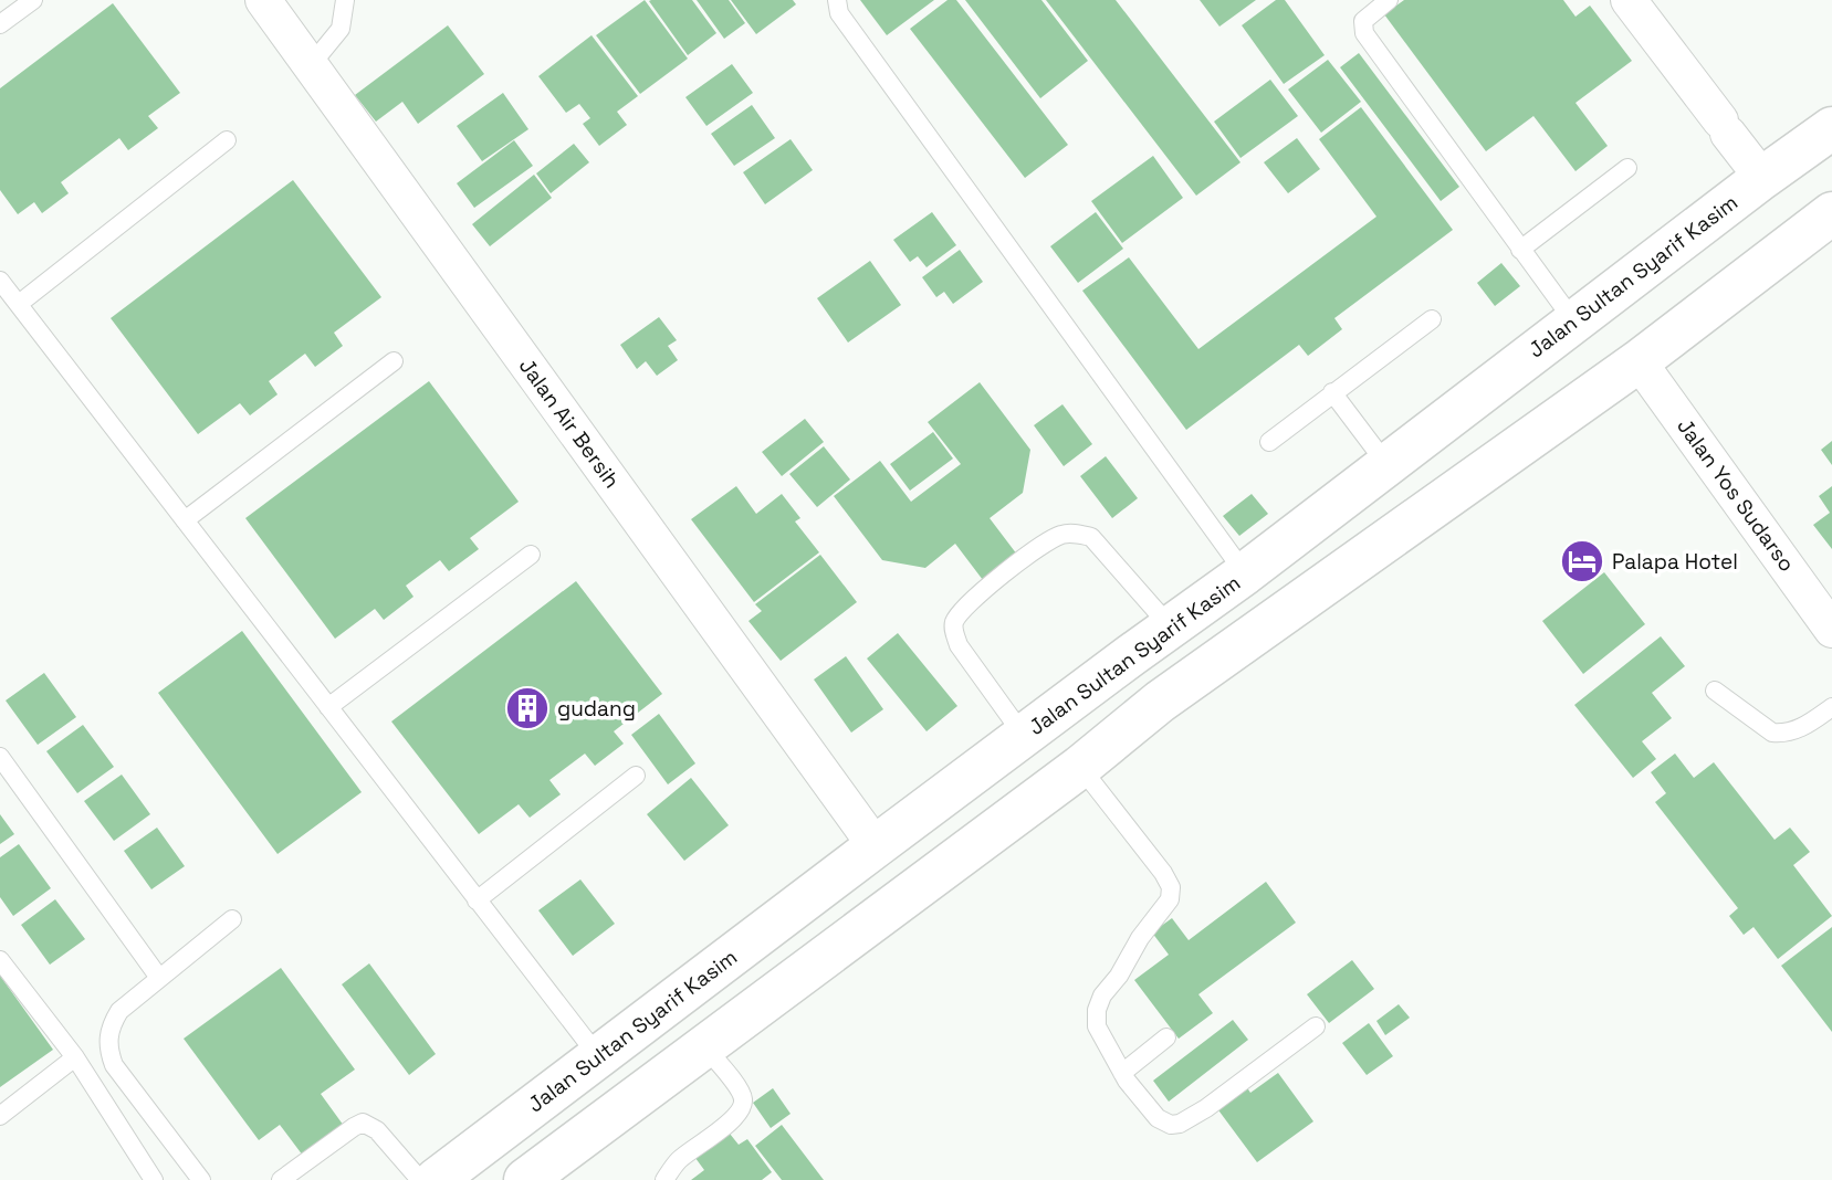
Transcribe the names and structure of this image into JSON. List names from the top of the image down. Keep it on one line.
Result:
{"streets":{"street":["Jalan Sultan Syarif Kasim","Jalan Air Bersih","Jalan Yos Sudarso"]},"crossings":[["Jalan Sultan Syarif Kasim","Jalan Air Bersih"]],"places":{"hotel":["Palapa Hotel"],"building":["gudang"]}}
